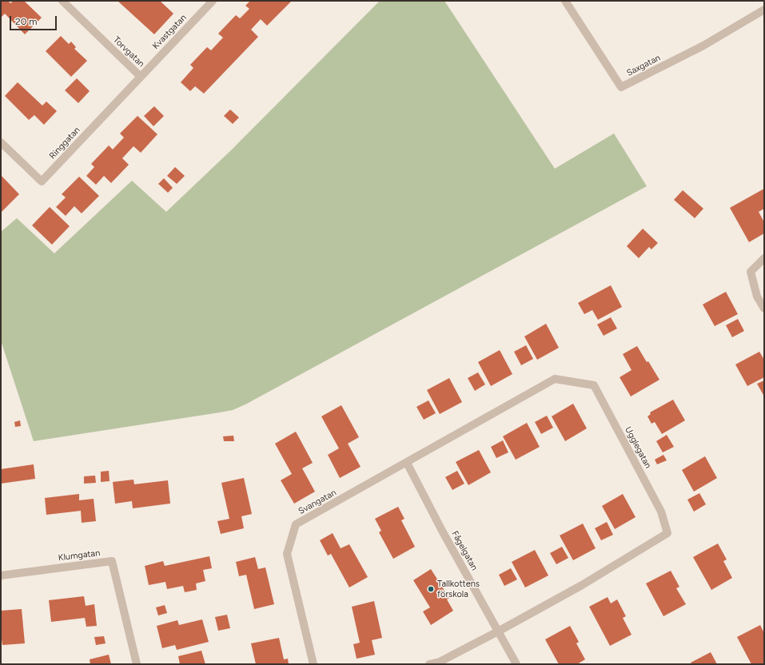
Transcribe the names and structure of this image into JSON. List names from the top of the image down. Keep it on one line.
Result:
{"streets":{"street":["Kvastgatan","Torvgatan","Saxgatan","Ringgatan","Ugglegatan","Svangatan","Fågelgatan","Klumgatan"]},"crossings":[["Kvastgatan","Torvgatan"],["Kvastgatan","Ringgatan"],["Torvgatan","Ringgatan"],["Ugglegatan","Svangatan"],["Ugglegatan","Fågelgatan"],["Svangatan","Fågelgatan"]],"places":["Tallkottens förskola"],"scale_bar":"20 m"}
